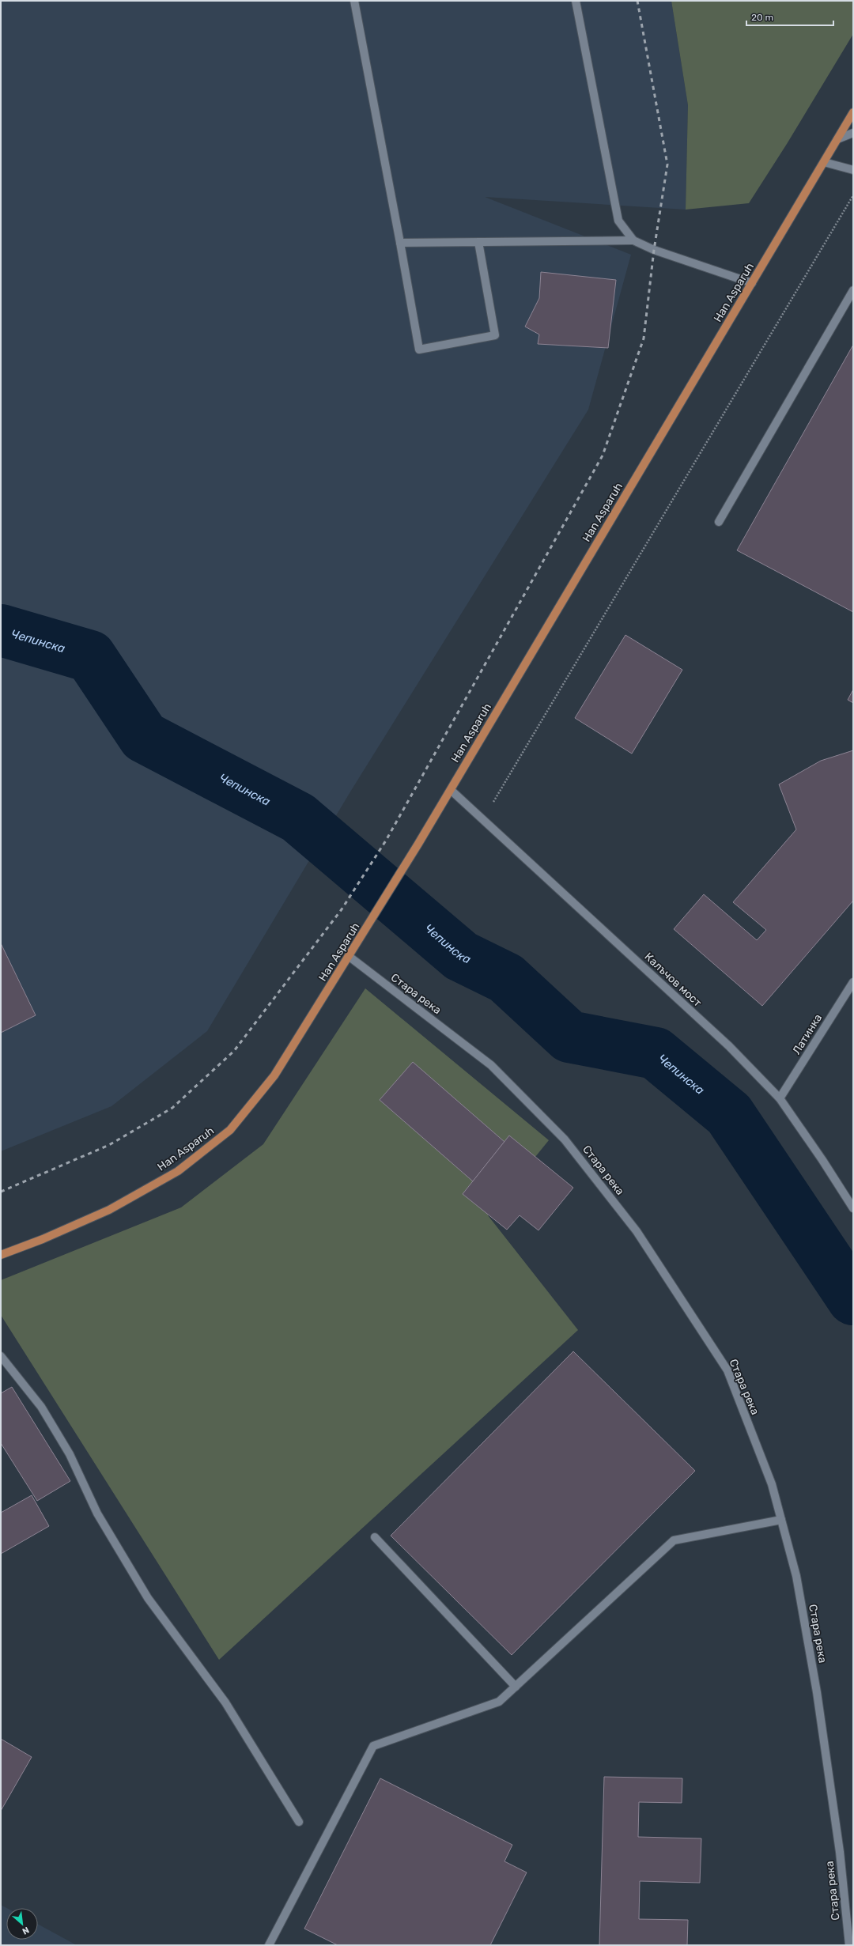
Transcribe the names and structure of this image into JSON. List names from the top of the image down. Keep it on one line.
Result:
{"streets":{"main road":["Han Asparuh"],"street":["Калъчов мост","Стара река","Латинка"]},"crossings":[["Han Asparuh","Калъчов мост"],["Han Asparuh","Стара река"],["Калъчов мост","Латинка"]],"water":["Чепинска"],"scale_bar":"20 m","north":"bottom right"}
